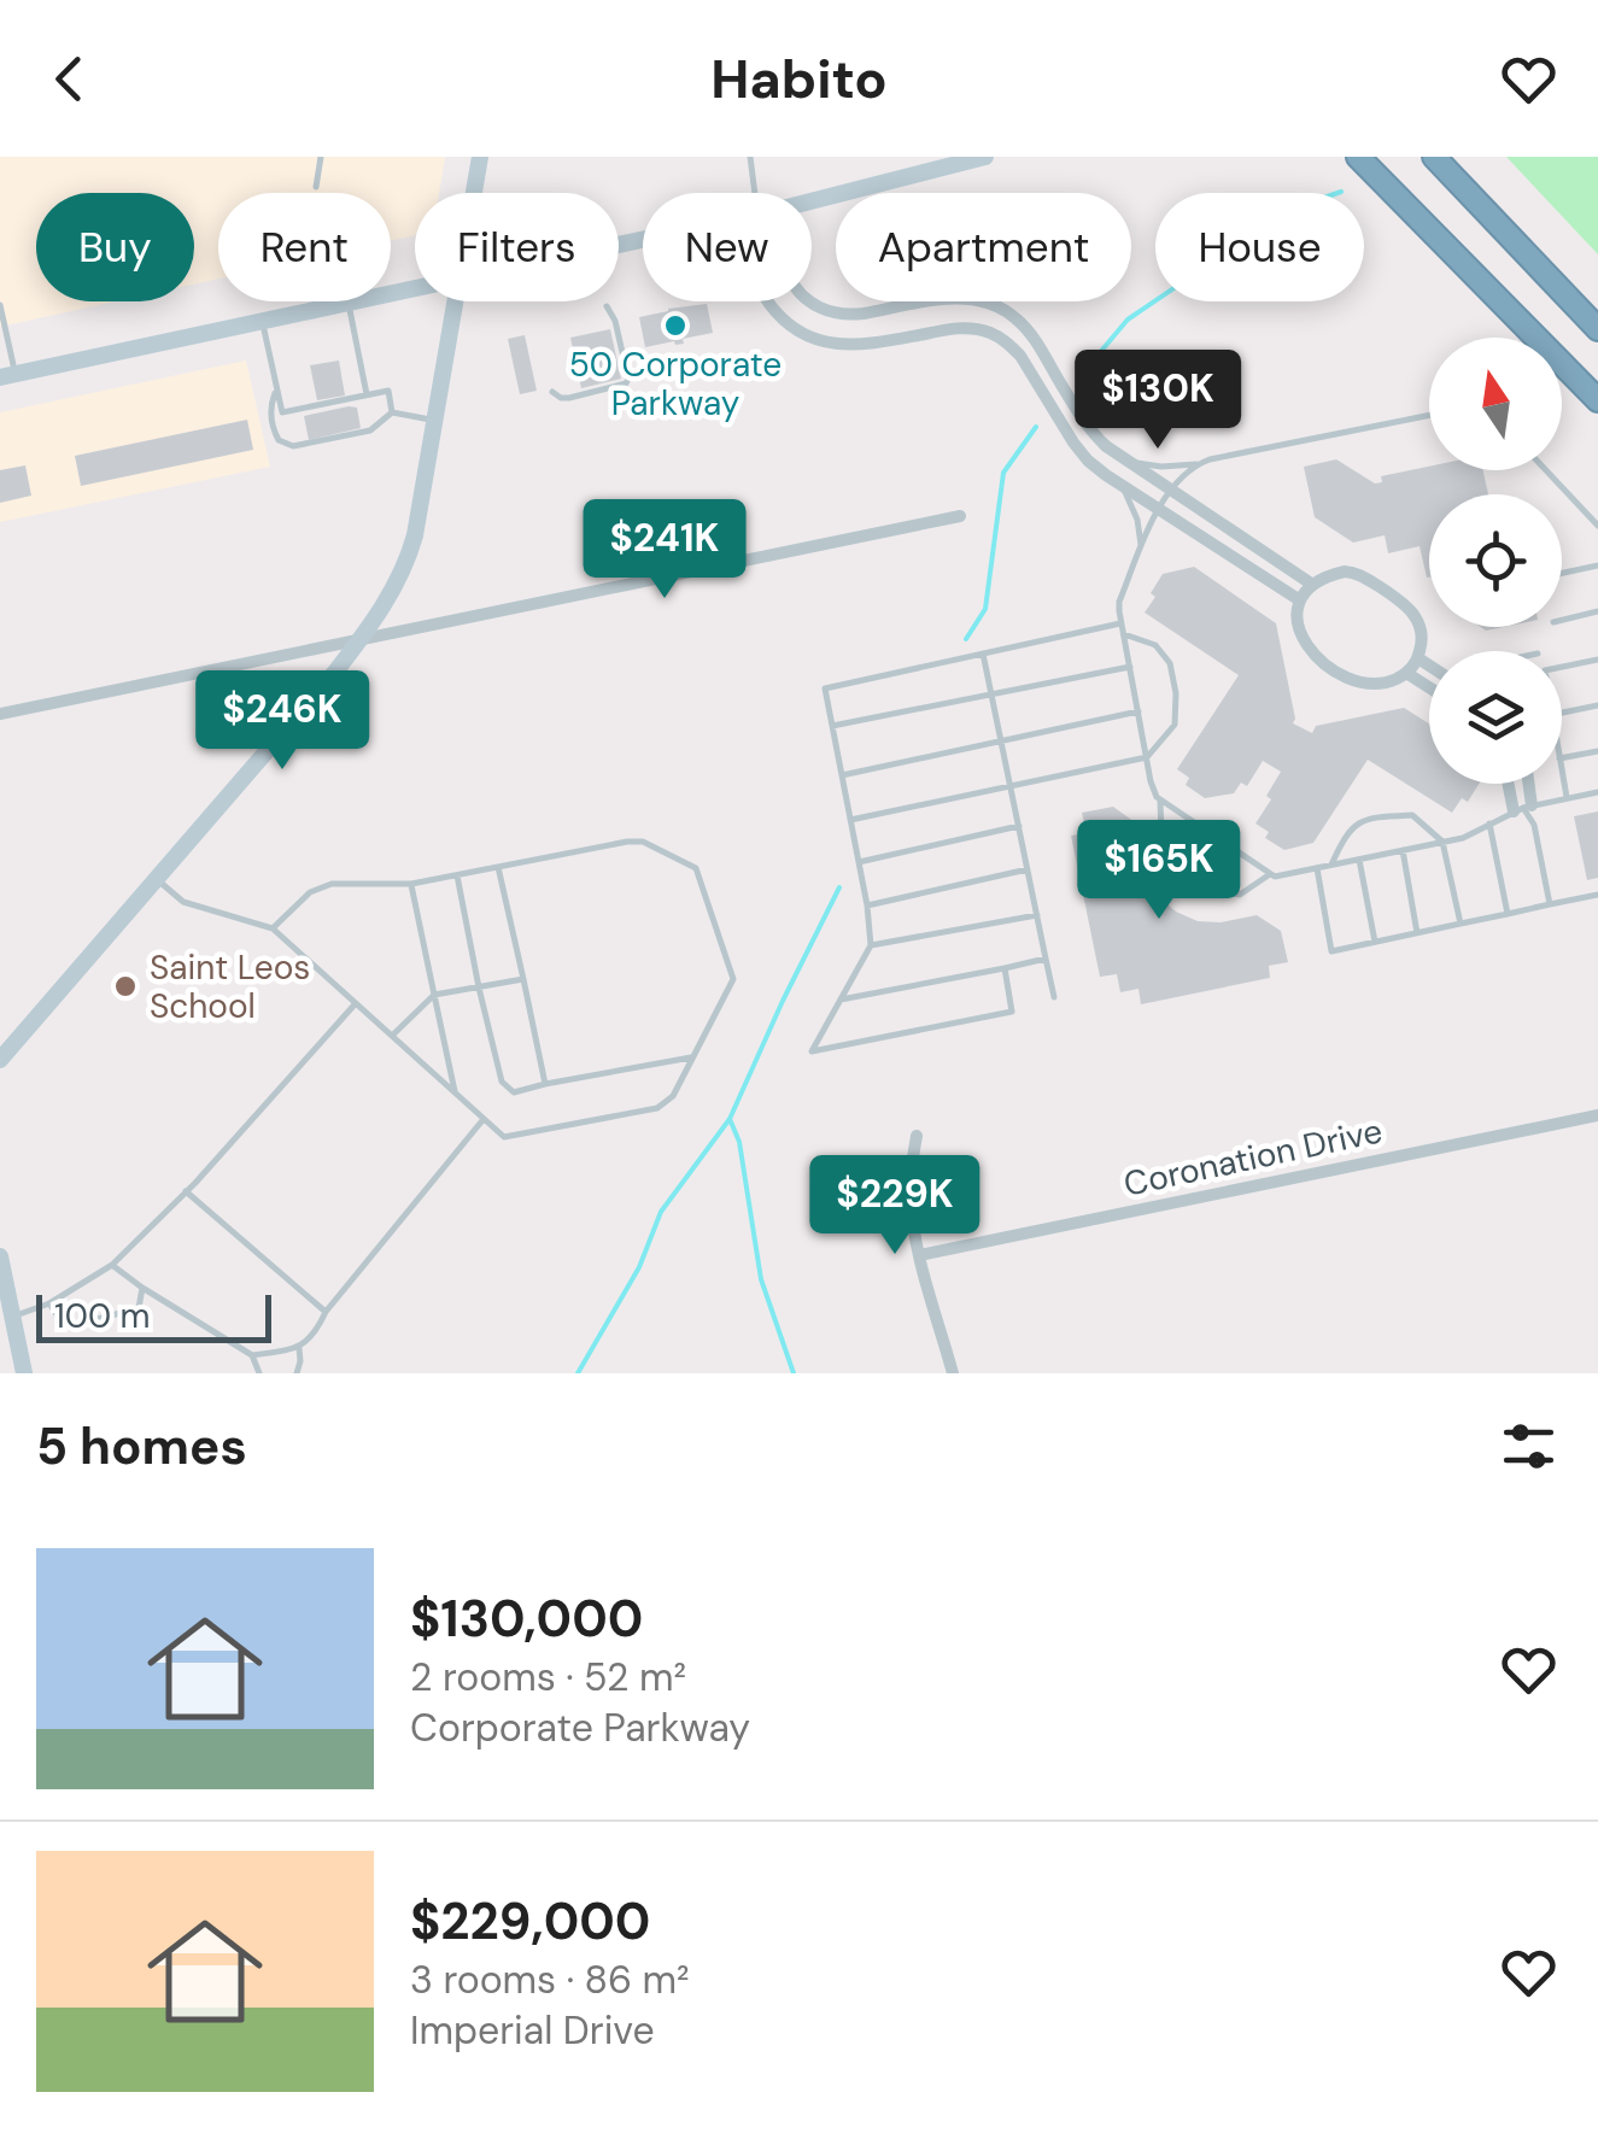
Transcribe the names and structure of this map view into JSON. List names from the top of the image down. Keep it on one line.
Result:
{"streets":{"street":["Coronation Drive"]},"places":["50 Corporate Parkway","Saint Leos School"],"scale_bar":"100 m","north":"top","page":{"header":"Habito","chip":["Buy","Rent","Filters","New","Apartment","House"],"price":["$130K","$241K","$246K","$165K","$229K"],"scale":"100 m","heading":"5 homes","list":[{"name":"$130,000","note":"2 rooms · 52 m² · Corporate Parkway"},{"name":"$229,000","note":"3 rooms · 86 m² · Imperial Drive"}]}}
